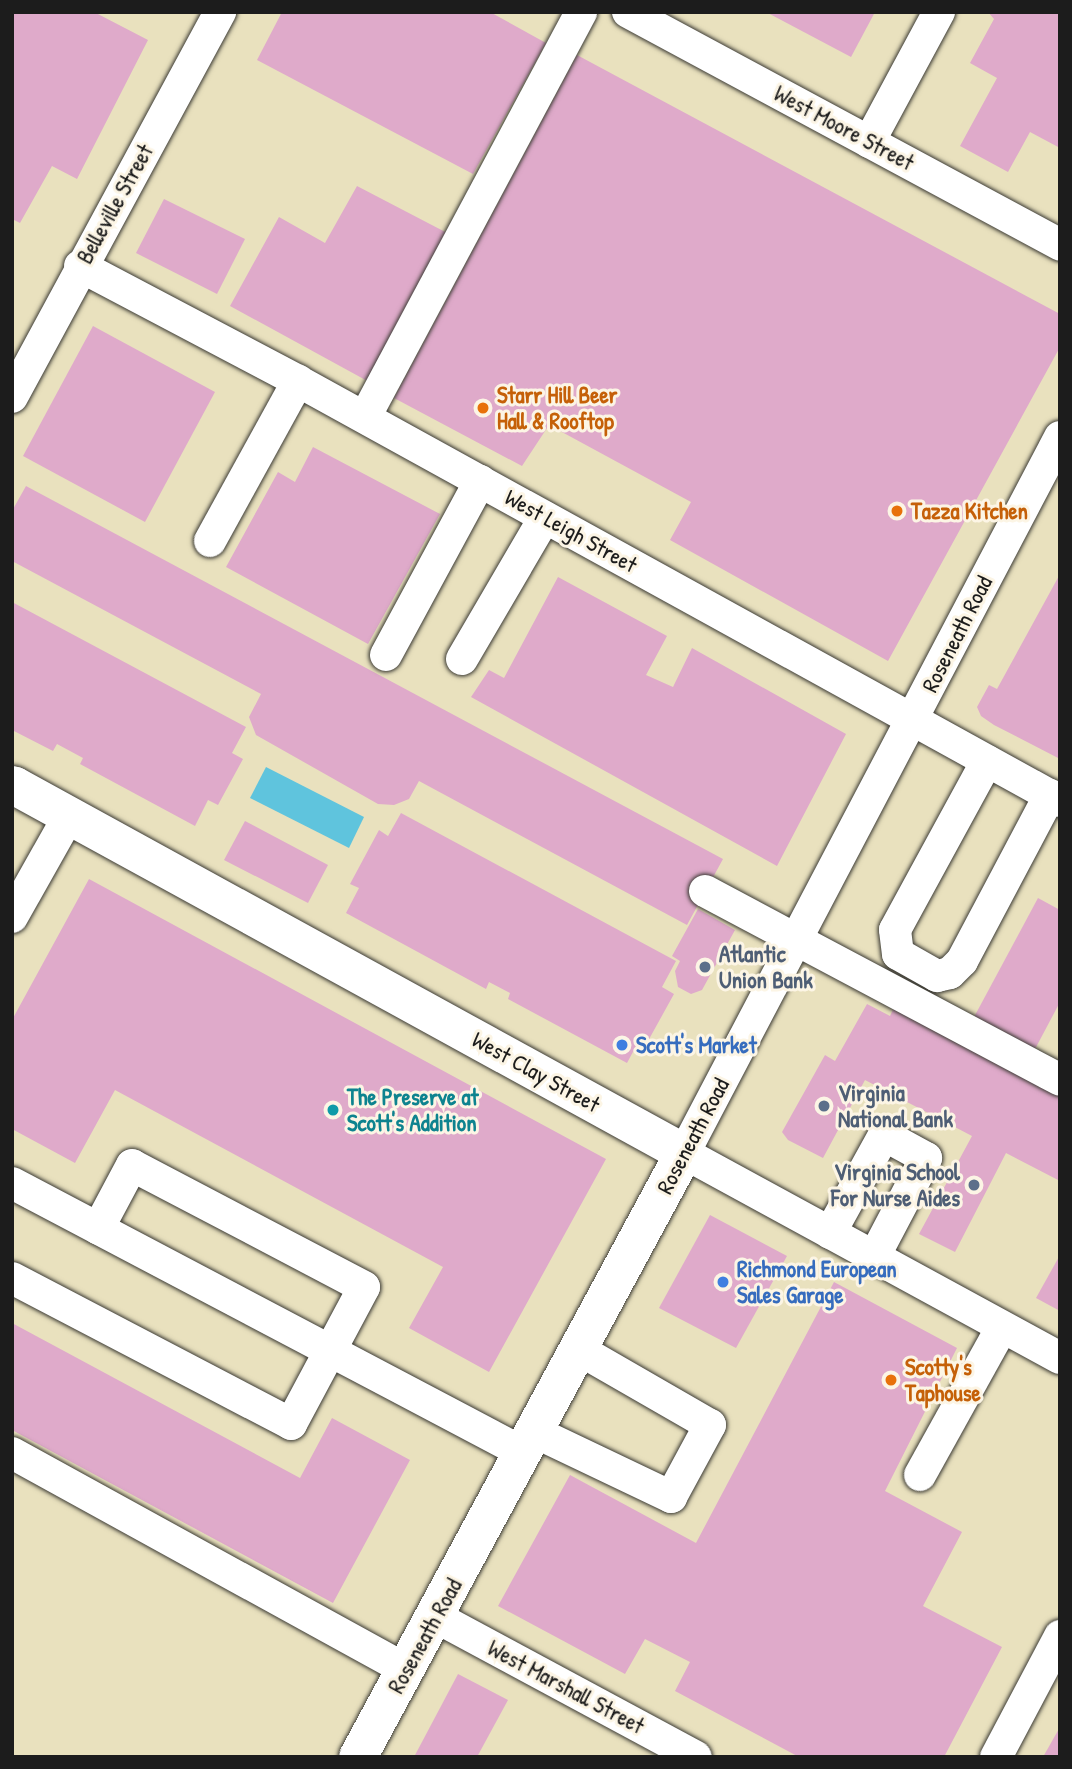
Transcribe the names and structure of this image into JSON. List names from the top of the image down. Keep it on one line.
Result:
{"streets":{"main road":["Roseneath Road","West Clay Street"],"street":["West Moore Street","Belleville Street","West Leigh Street","West Marshall Street"]},"crossings":[["Belleville Street","West Leigh Street"],["West Leigh Street","Roseneath Road"],["Roseneath Road","West Clay Street"],["Roseneath Road","West Marshall Street"]],"places":["Starr Hill Beer Hall & Rooftop","Tazza Kitchen","Atlantic Union Bank","Scott's Market","Virginia National Bank","The Preserve at Scott's Addition","Virginia School For Nurse Aides","Richmond European Sales Garage","Scotty's Taphouse"]}
